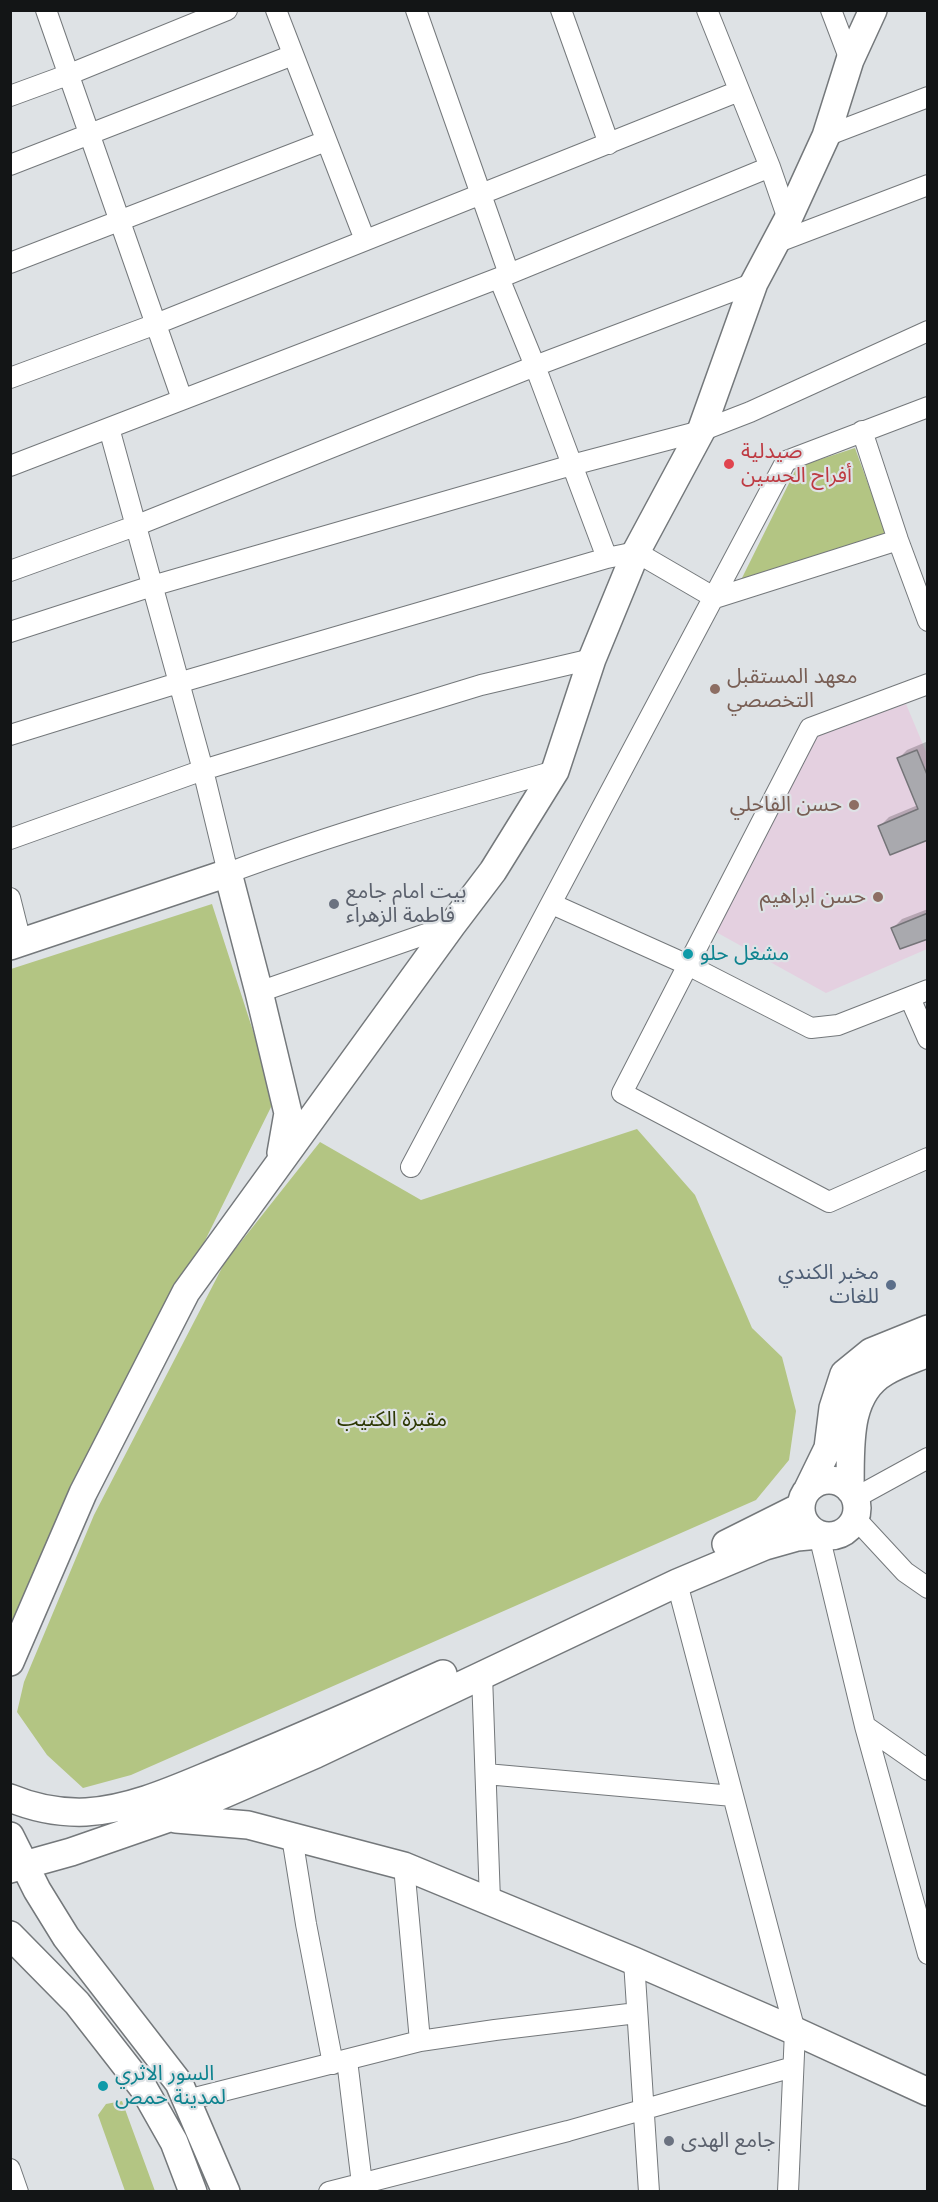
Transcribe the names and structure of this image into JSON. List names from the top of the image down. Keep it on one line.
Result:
{"parks":["مقبرة الكتيب"],"places":["صيدلية أفراح الحسين","معهد المستقبل التخصصي","حسن الفاحلي","حسن ابراهيم","بيت امام جامع فاطمة الزهراء","مشغل حلو","مخبر الكندي للغات","السور الاثري لمدينة حمص","جامع الهدى"]}
